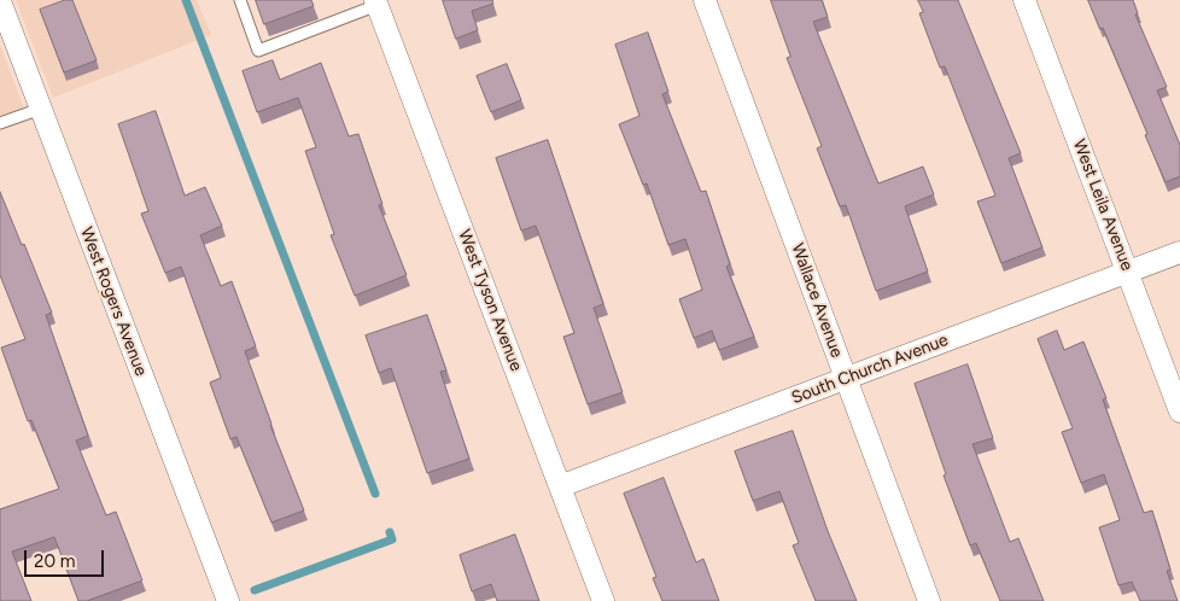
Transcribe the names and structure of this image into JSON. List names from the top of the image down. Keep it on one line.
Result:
{"streets":{"street":["West Leila Avenue","West Tyson Avenue","Wallace Avenue","West Rogers Avenue","South Church Avenue"]},"crossings":[["West Leila Avenue","South Church Avenue"],["West Tyson Avenue","South Church Avenue"],["Wallace Avenue","South Church Avenue"]],"scale_bar":"20 m"}
